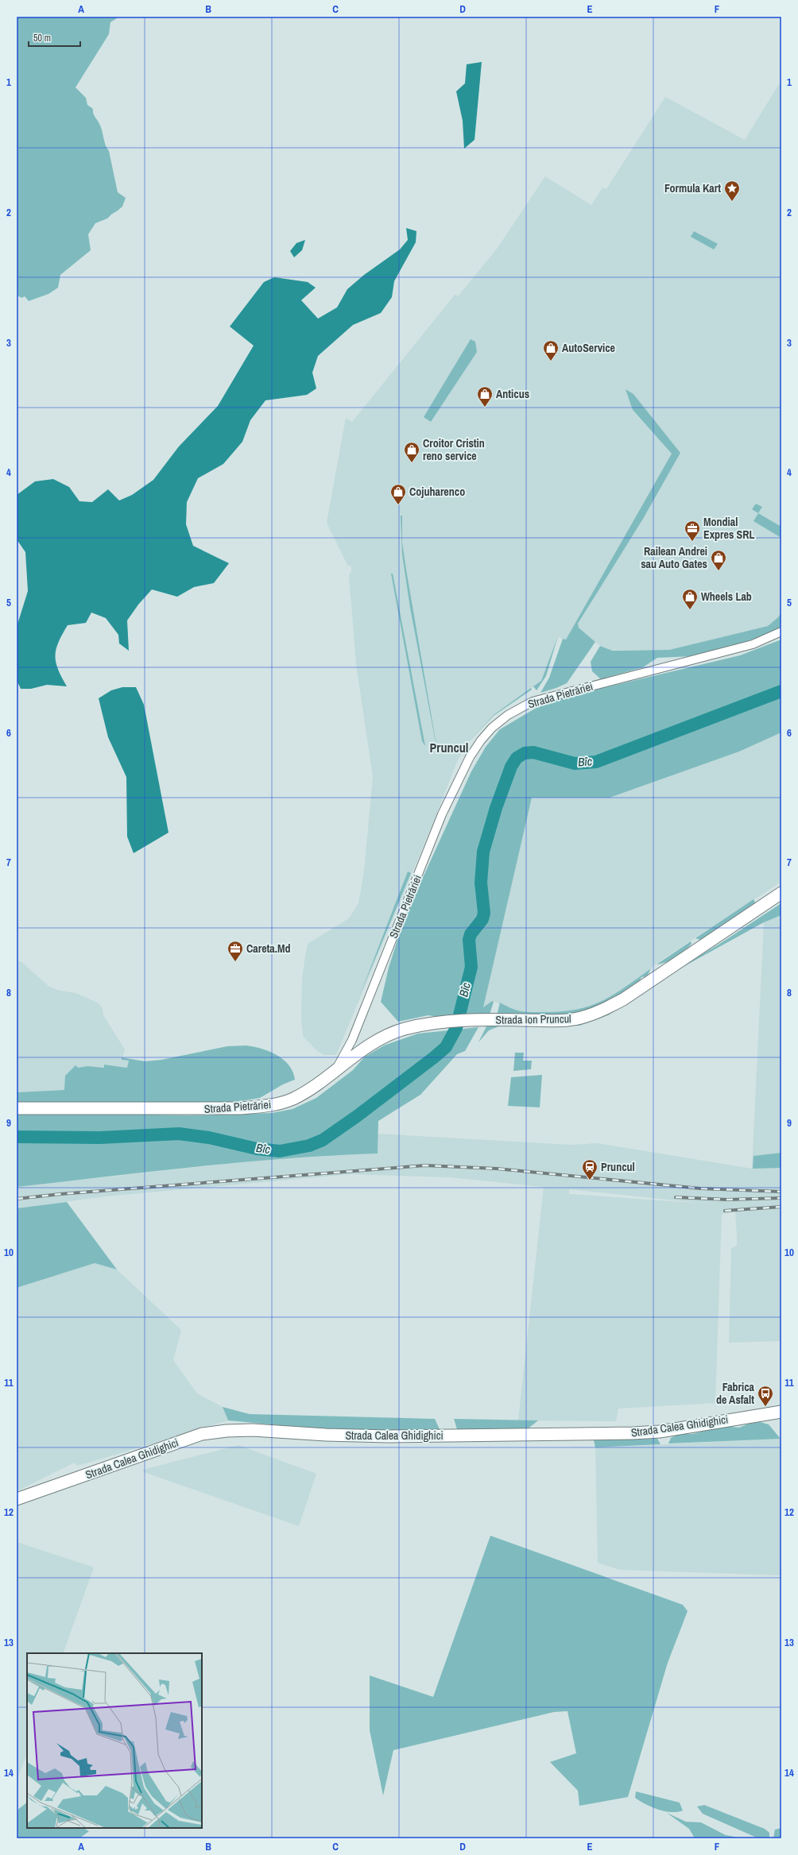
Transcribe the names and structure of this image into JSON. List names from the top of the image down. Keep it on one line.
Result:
{"streets":{"street":["Strada Pietrăriei","Strada Ion Pruncul","Strada Calea Ghidighici"]},"crossings":[["Strada Pietrăriei","Strada Ion Pruncul"]],"districts":["Pruncul"],"water":["Bîc"],"places":{"place":["Formula Kart"],"shop":["AutoService","Anticus","Croitor Cristin reno service","Cojuharenco","Railean Andrei sau Auto Gates","Wheels Lab"],"office":["Mondial Expres SRL","Careta.Md"],"station":["Pruncul"],"bus stop":["Fabrica de Asfalt"]},"scale_bar":"50 m","grid":{"columns":["A","B","C","D","E","F"],"rows":["1","2","3","4","5","6","7","8","9","10","11","12","13","14"]}}
